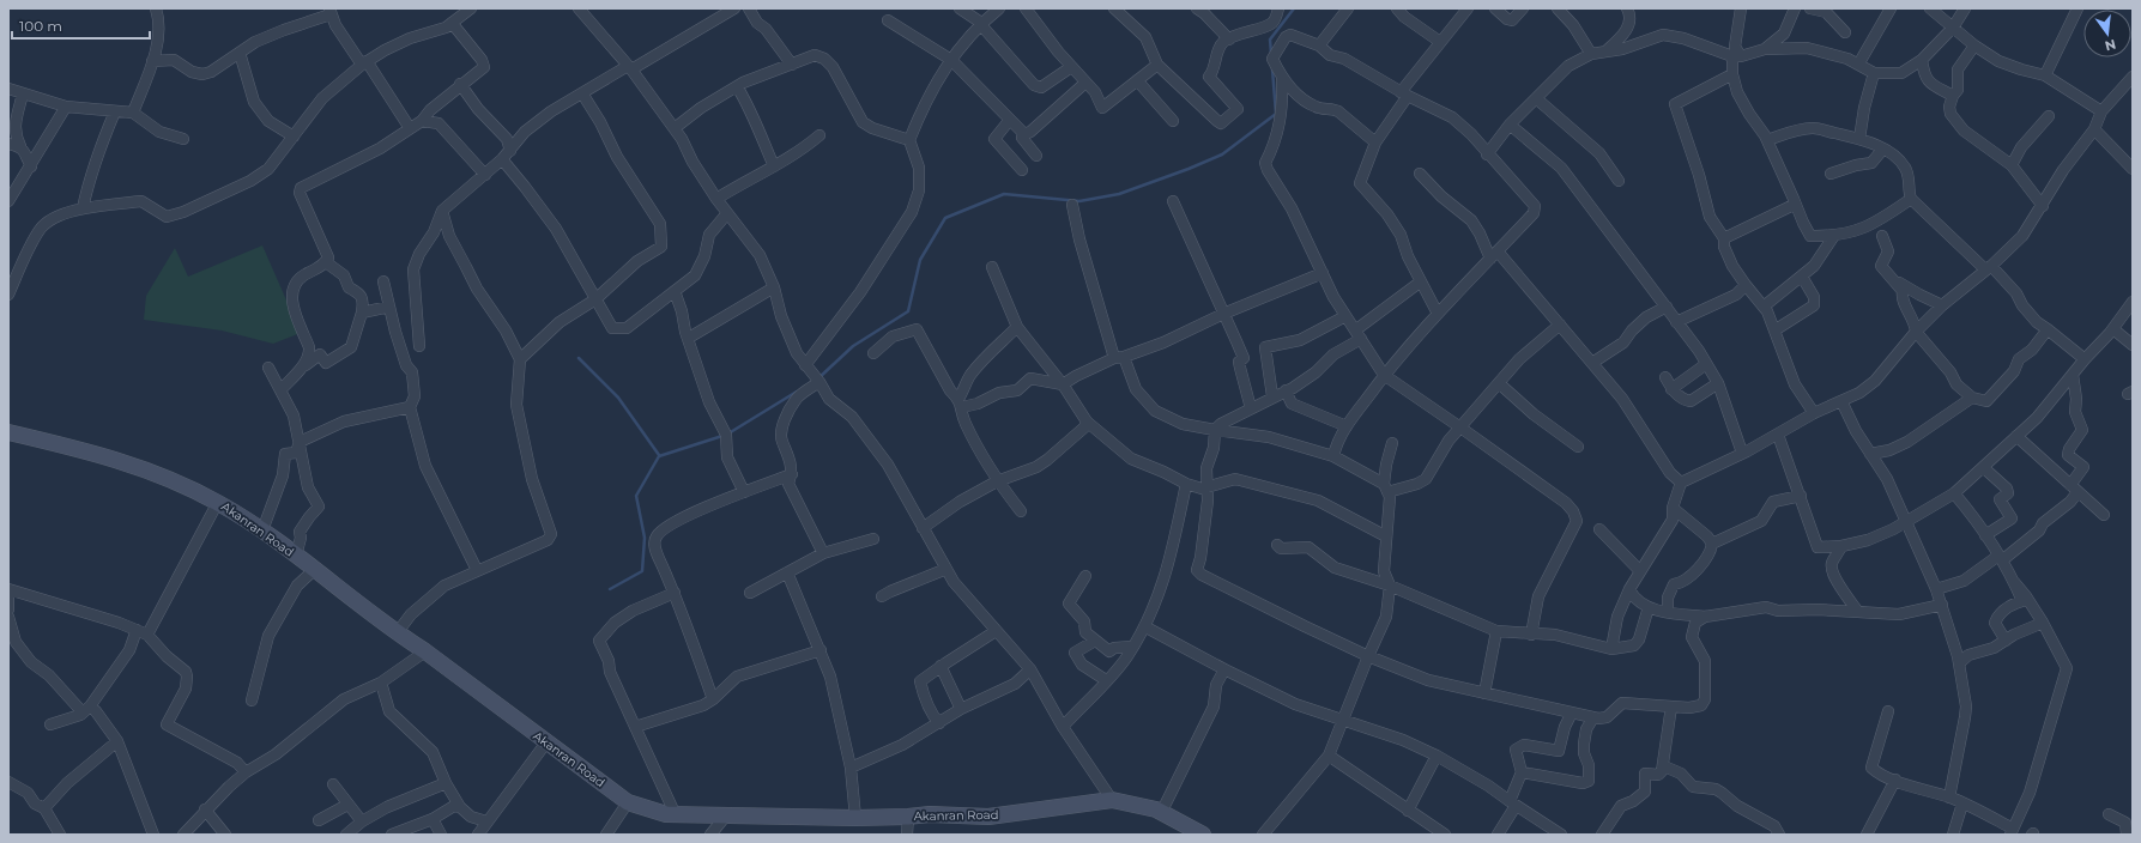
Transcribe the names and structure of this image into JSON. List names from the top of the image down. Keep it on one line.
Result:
{"streets":{"main road":["Akanran Road"]},"scale_bar":"100 m","north":"bottom"}
